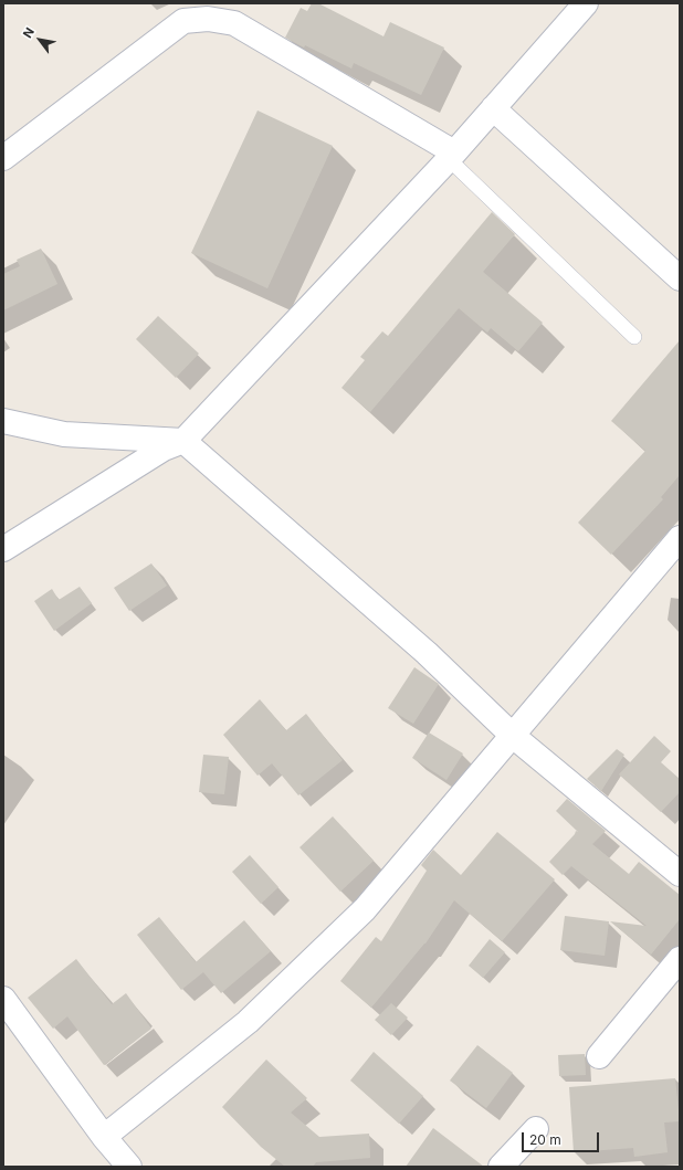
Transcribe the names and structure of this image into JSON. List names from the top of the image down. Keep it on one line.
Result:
{"scale_bar":"20 m","north":"top left"}
